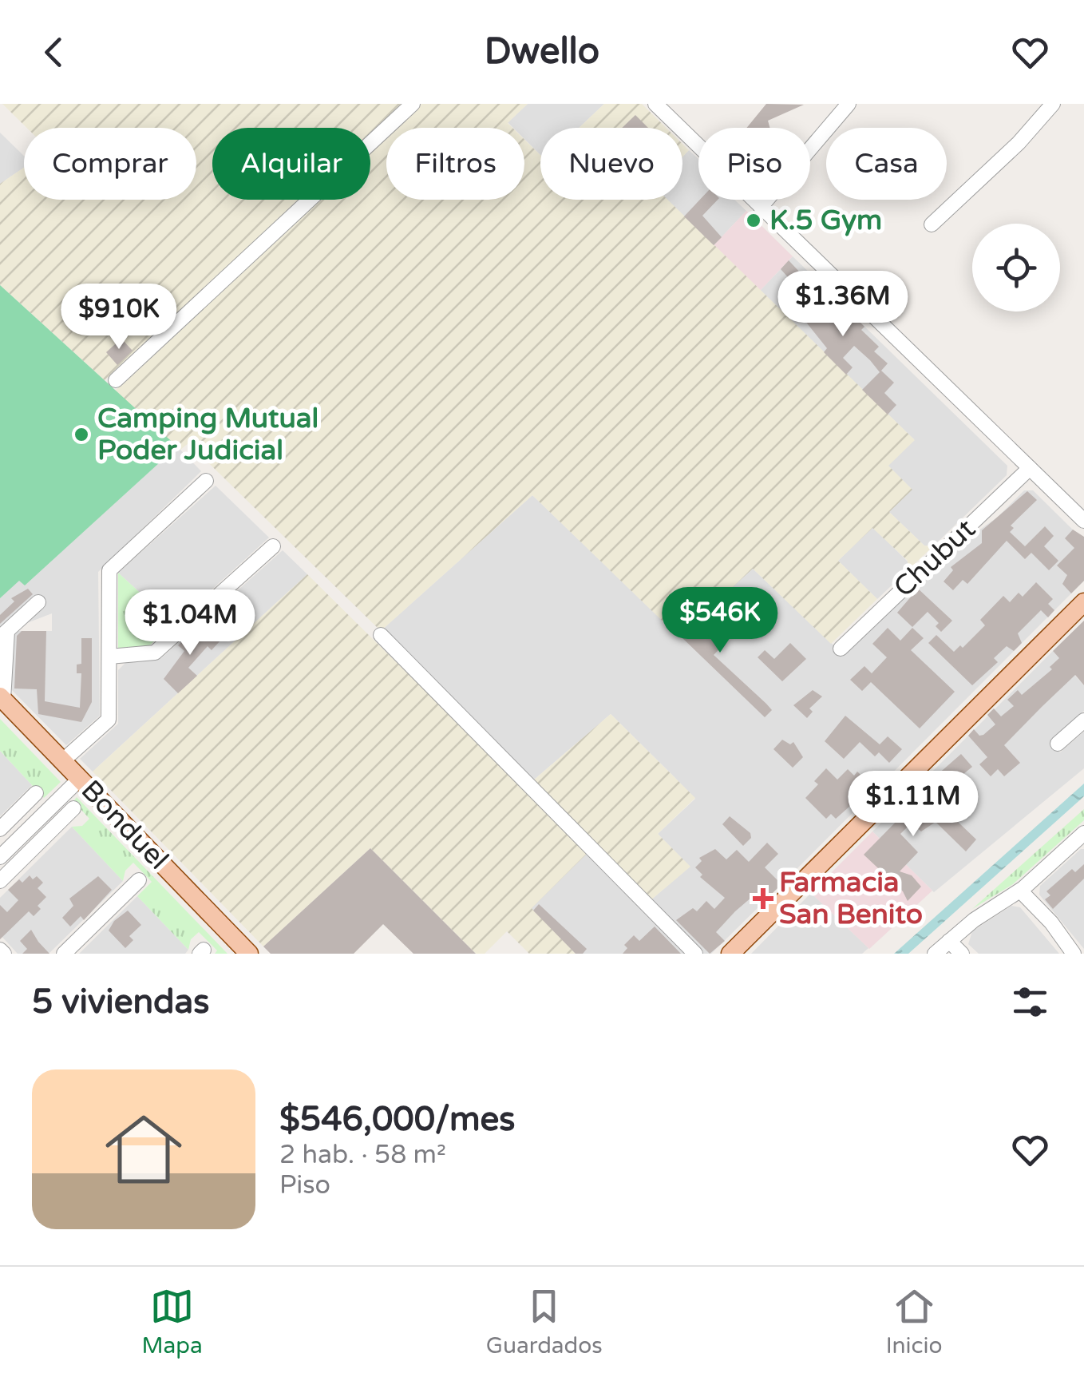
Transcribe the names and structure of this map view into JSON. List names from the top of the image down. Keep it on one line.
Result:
{"streets":{"main road":["Bonduel"],"street":["Chubut"]},"places":{"other":["K.5 Gym","Camping Mutual Poder Judicial"],"health":["Farmacia San Benito"]},"page":{"header":"Dwello","chip":["Comprar","Alquilar","Filtros","Nuevo","Piso","Casa"],"price":["$1.36M","$910K","$546K","$1.04M","$1.11M"],"heading":"5 viviendas","list":[{"name":"$546,000/mes","note":"2 hab. · 58 m² · Piso"}],"tabs":["Mapa","Guardados","Inicio"]}}
